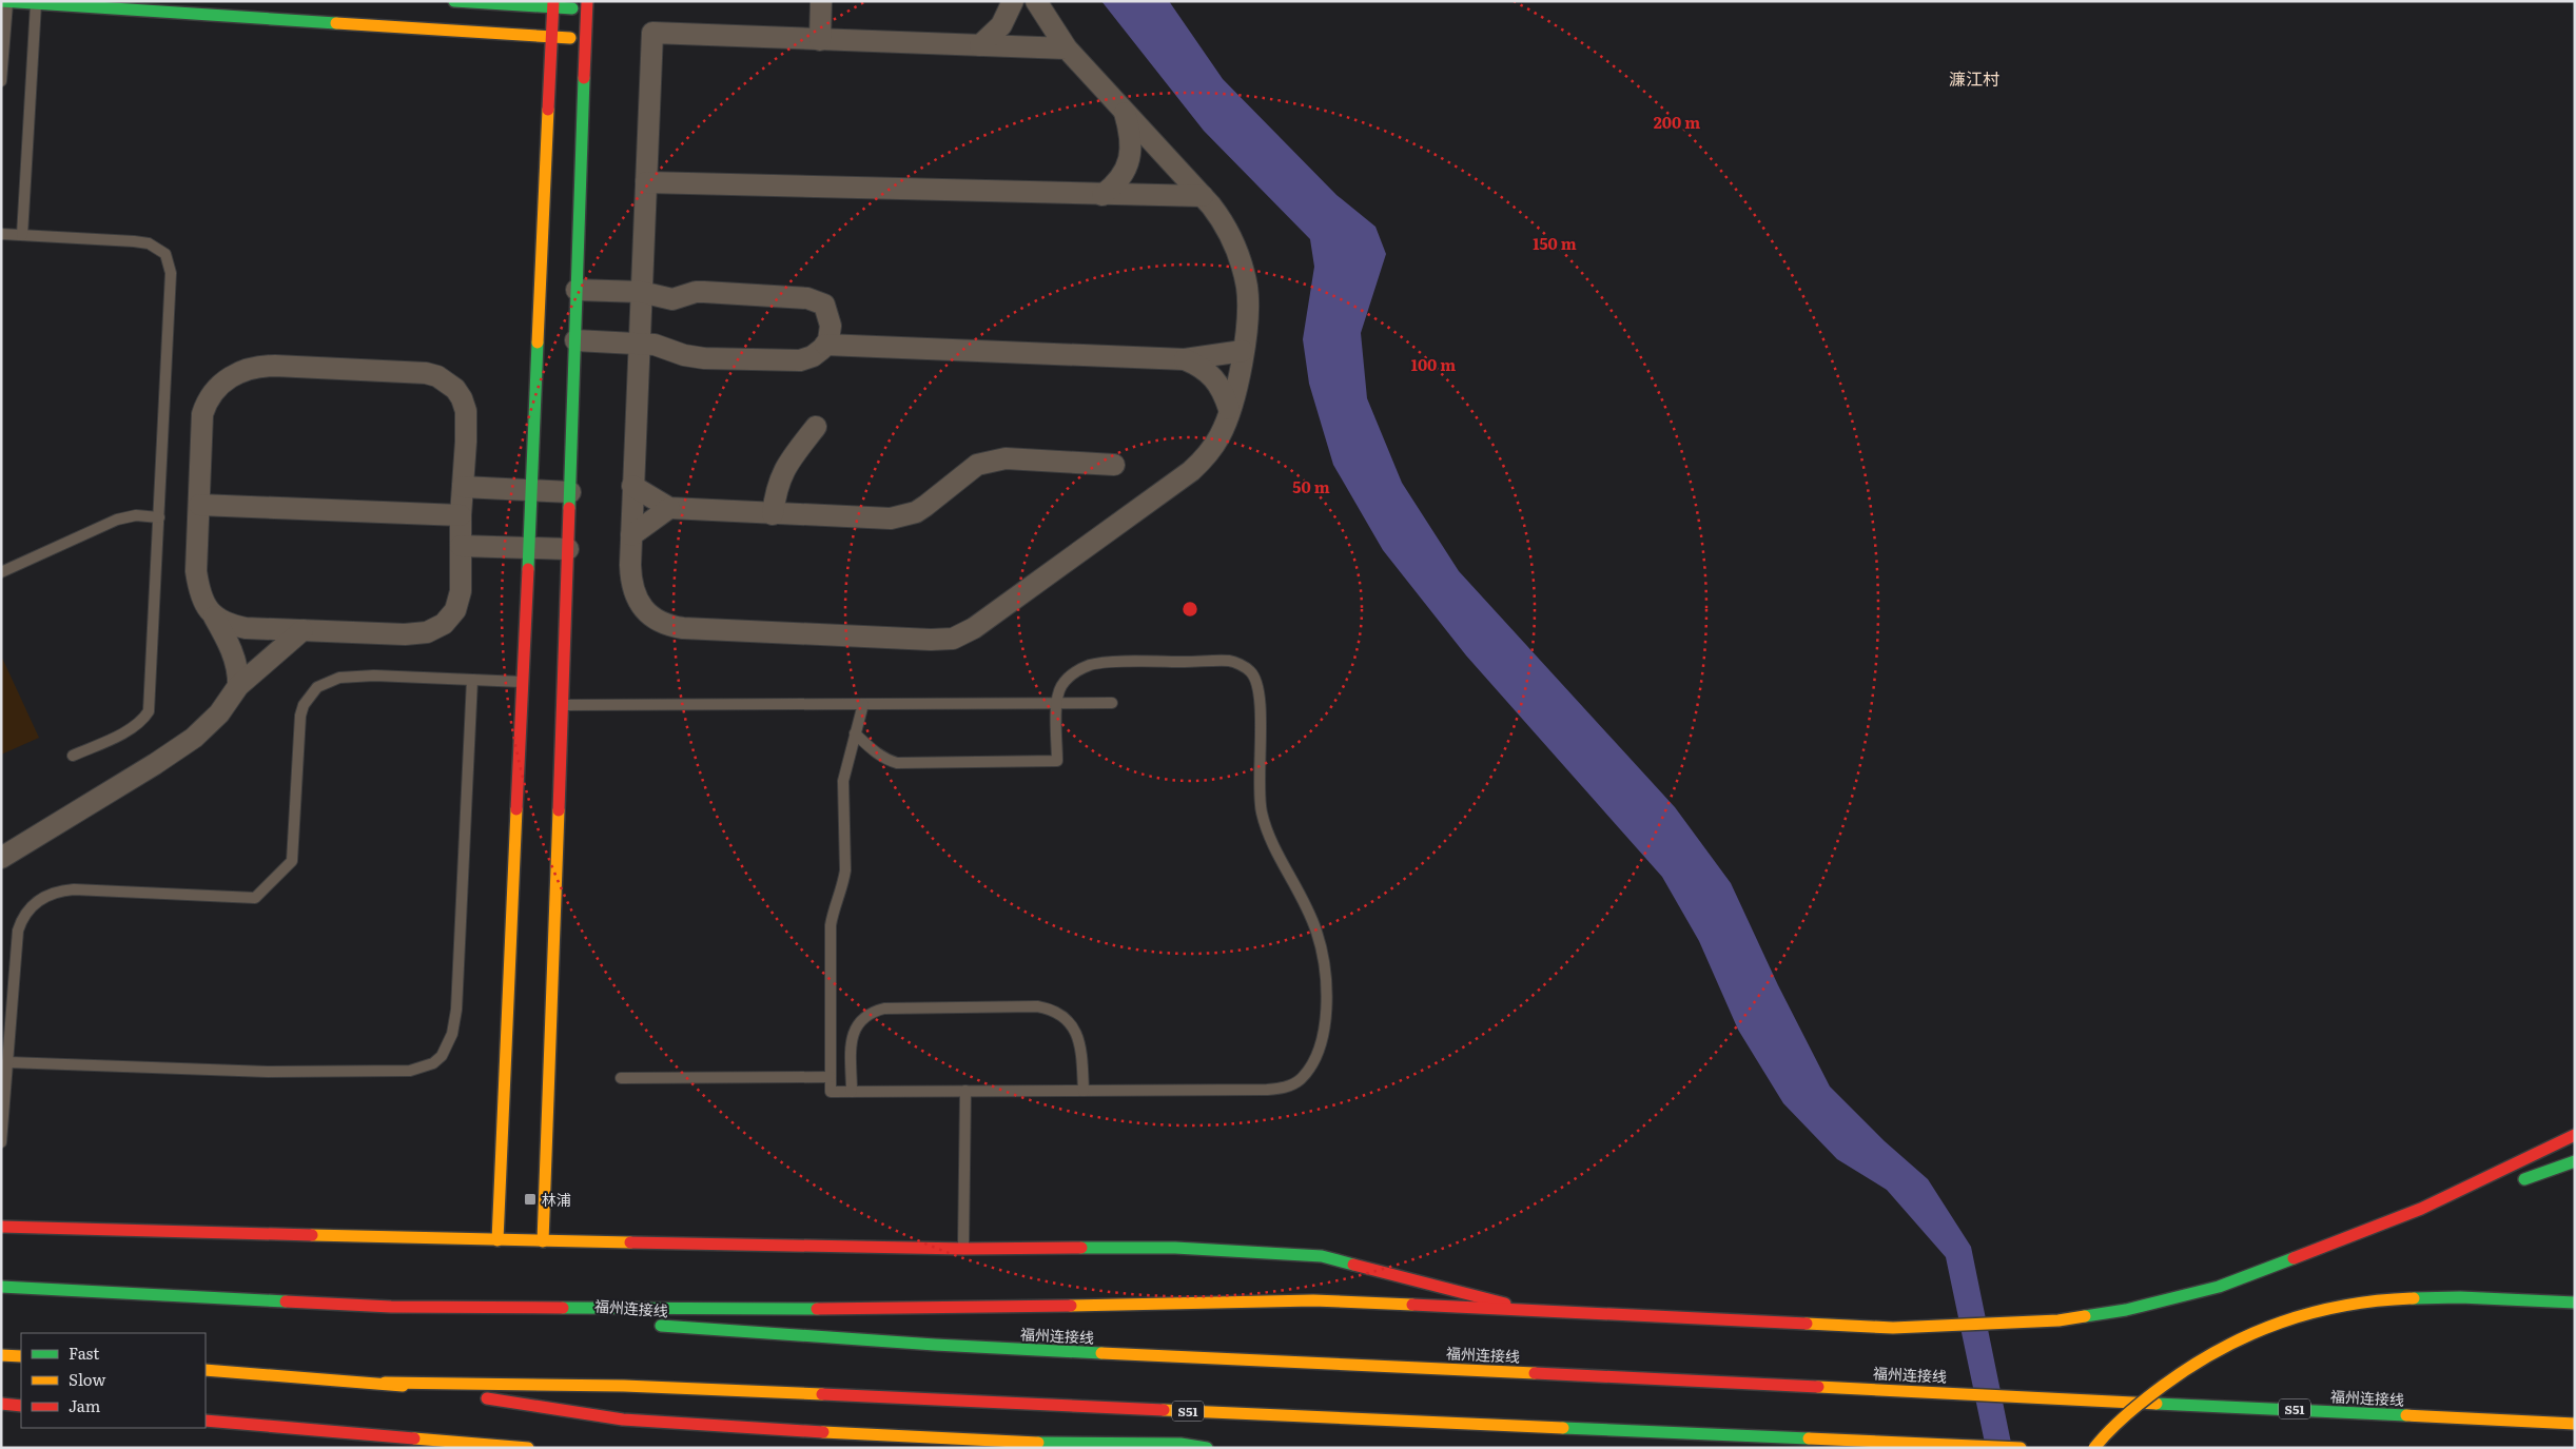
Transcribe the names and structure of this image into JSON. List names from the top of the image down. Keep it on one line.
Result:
{"streets":{"main road":["福州连接线","S51"]},"districts":["濂江村"],"places":{"transit":["林浦"]},"legend":["Fast","Slow","Jam"],"rings":["200 m","150 m","100 m","50 m"]}
